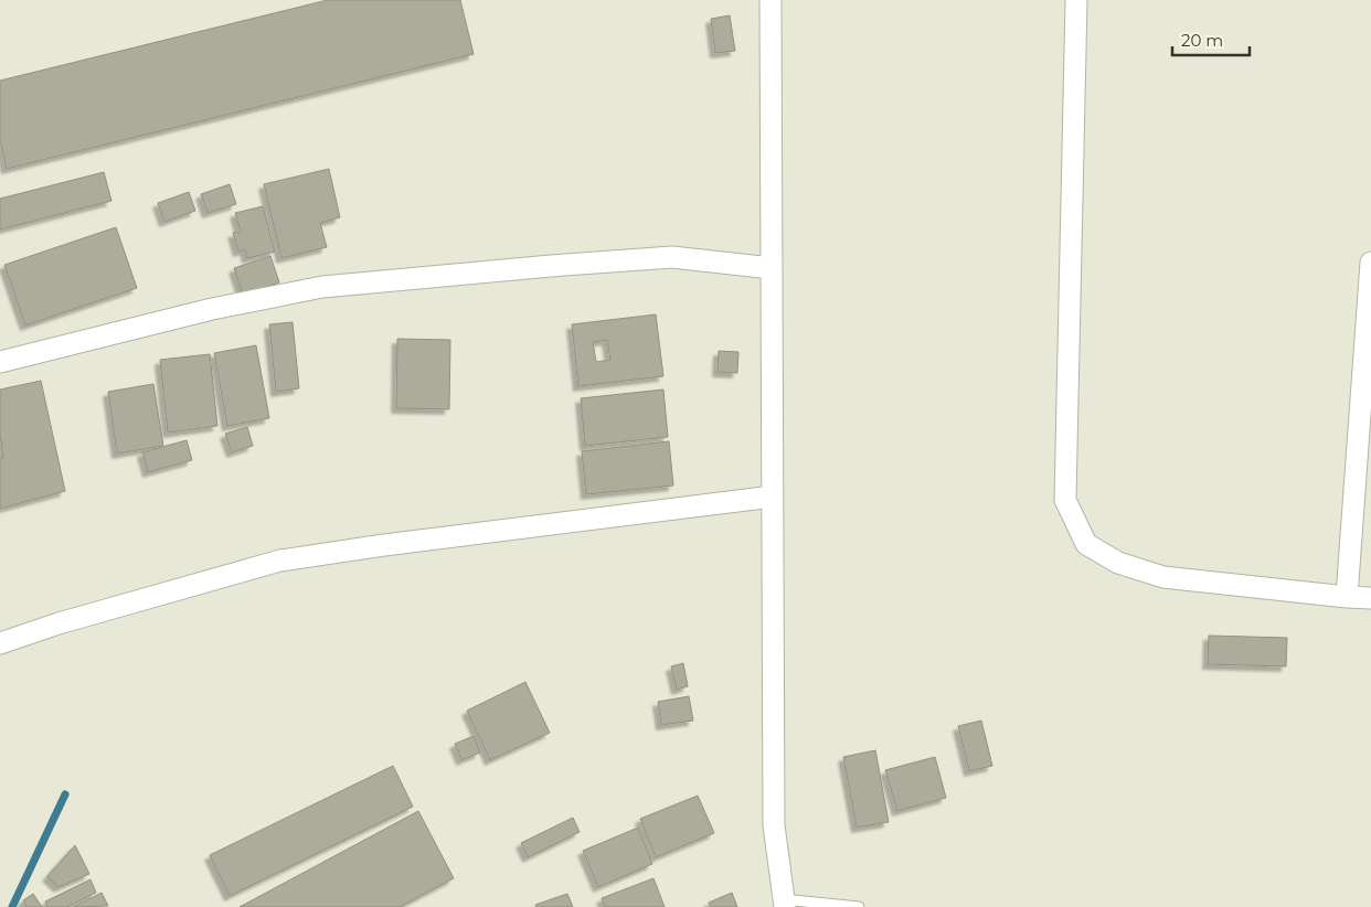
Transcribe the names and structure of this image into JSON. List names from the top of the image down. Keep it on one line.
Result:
{"scale_bar":"20 m"}
